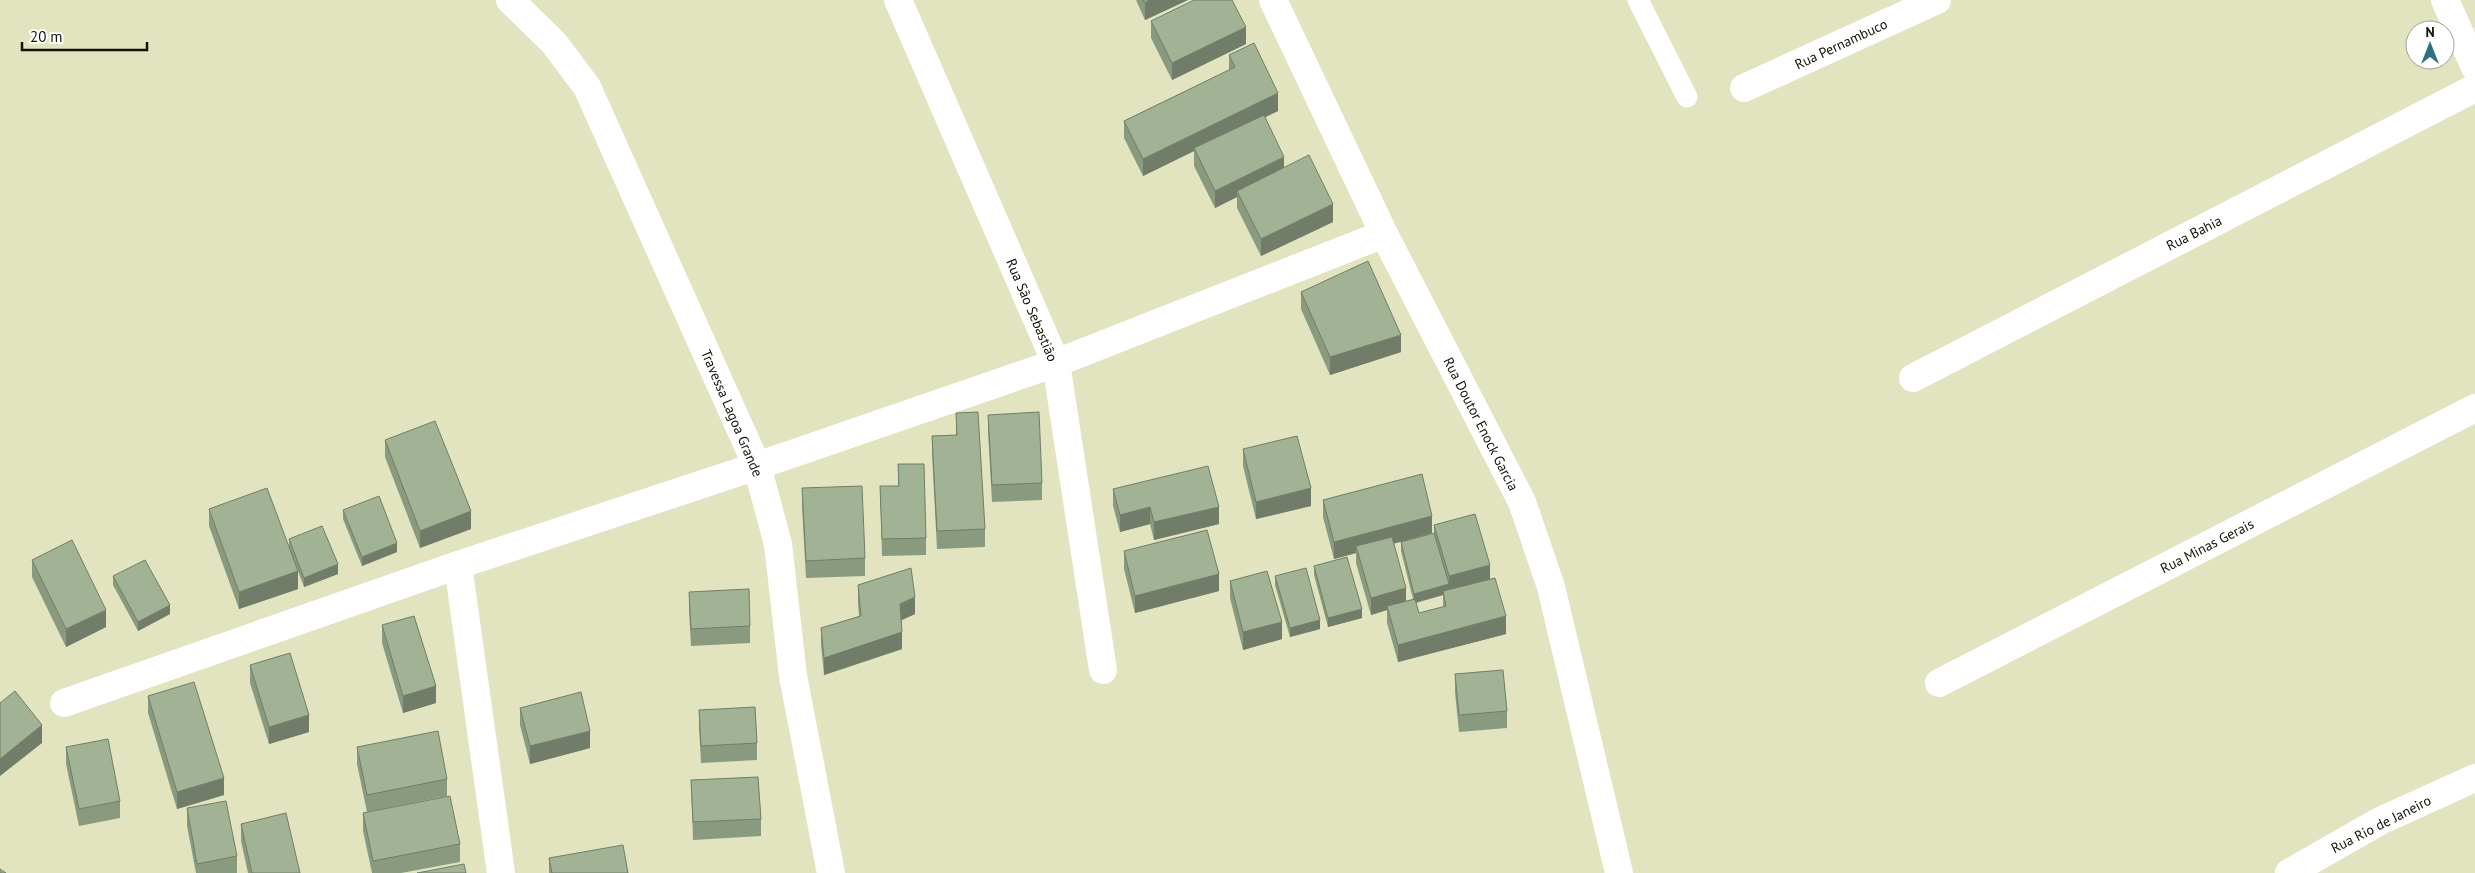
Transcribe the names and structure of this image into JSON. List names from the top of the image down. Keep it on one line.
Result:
{"streets":{"street":["Rua Pernambuco","Rua Bahia","Rua São Sebastião","Travessa Lagoa Grande","Rua Doutor Enock Garcia","Rua Minas Gerais","Rua Rio de Janeiro"]},"scale_bar":"20 m","north":"top"}
